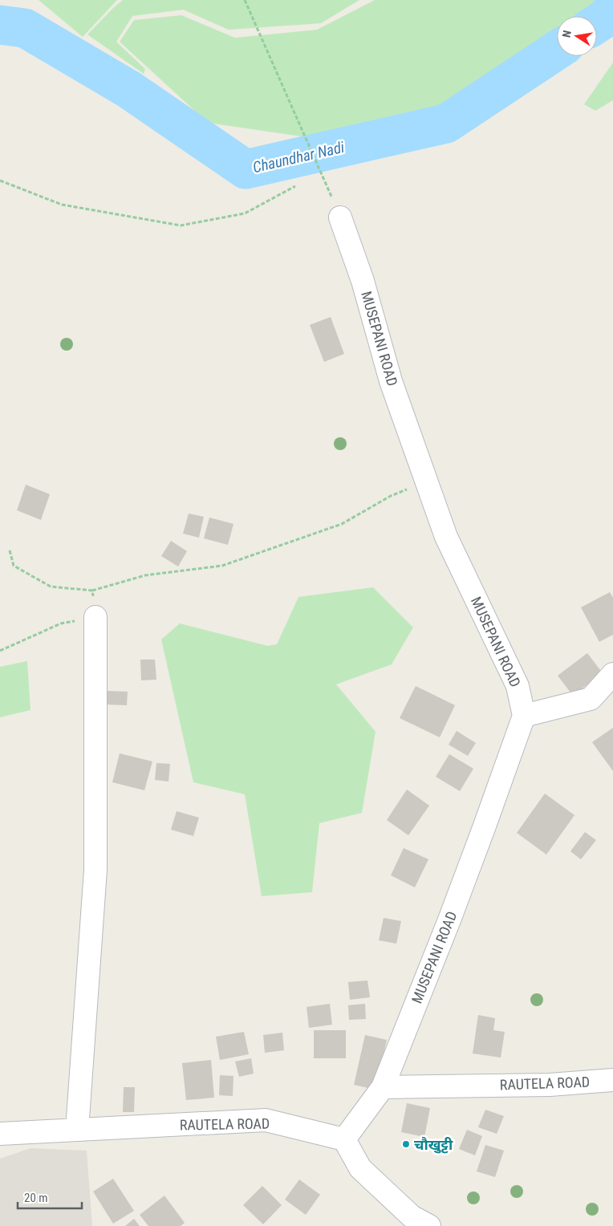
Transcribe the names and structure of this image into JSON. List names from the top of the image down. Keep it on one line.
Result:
{"streets":{"street":["MUSEPANI ROAD","RAUTELA ROAD"]},"crossings":[["MUSEPANI ROAD","RAUTELA ROAD"]],"water":["Chaundhar Nadi"],"places":["चौखुट्टी"],"scale_bar":"20 m","north":"left"}
